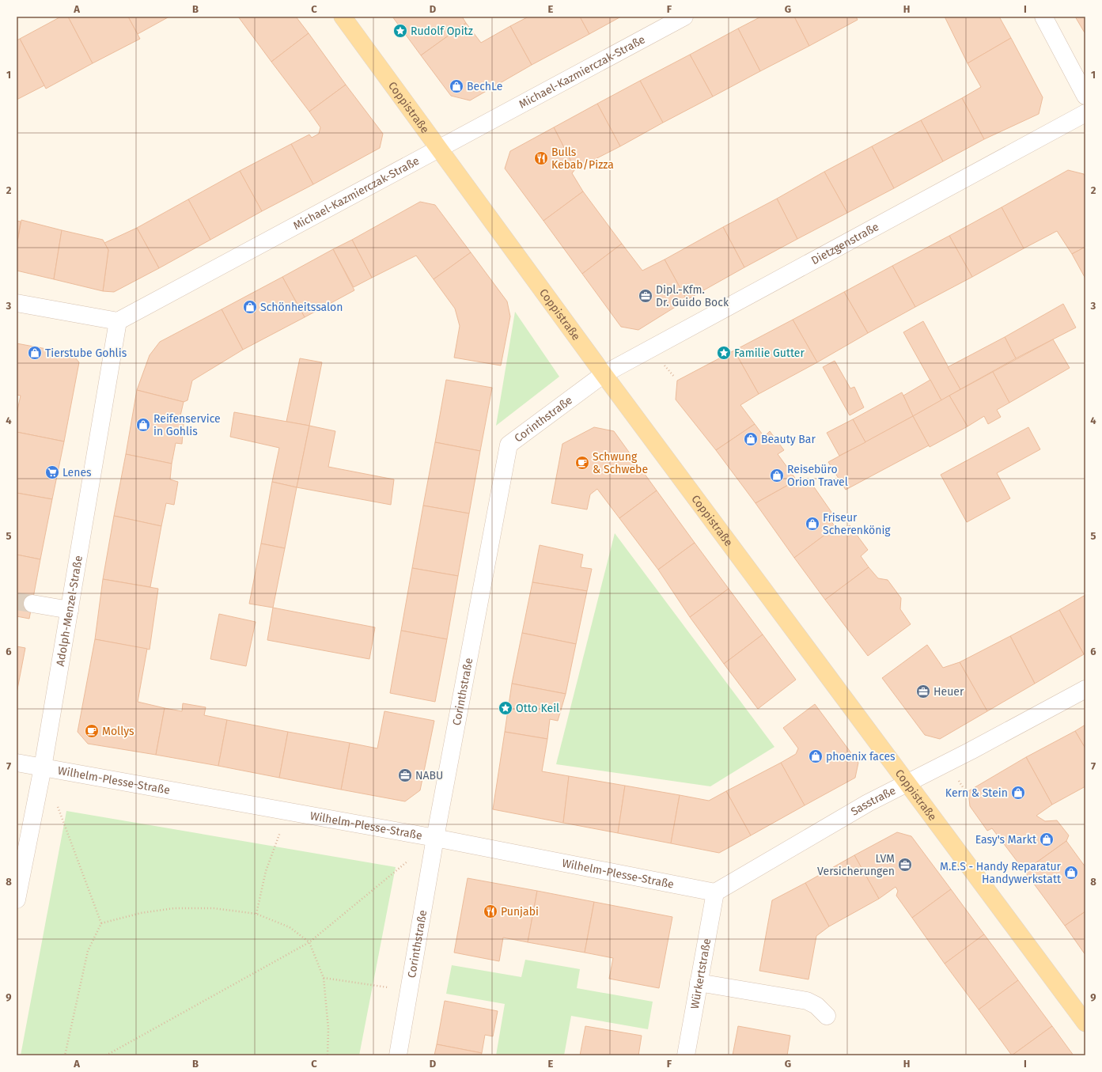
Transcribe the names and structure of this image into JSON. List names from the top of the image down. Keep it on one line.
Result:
{"streets":{"main road":["Coppistraße"],"street":["Michael-Kazmierczak-Straße","Dietzgenstraße","Corinthstraße","Adolph-Menzel-Straße","Wilhelm-Plesse-Straße","Sasstraße","Würkertstraße"]},"crossings":[["Michael-Kazmierczak-Straße","Coppistraße"],["Michael-Kazmierczak-Straße","Adolph-Menzel-Straße"],["Coppistraße","Dietzgenstraße"],["Coppistraße","Corinthstraße"],["Coppistraße","Sasstraße"],["Dietzgenstraße","Corinthstraße"],["Corinthstraße","Wilhelm-Plesse-Straße"],["Adolph-Menzel-Straße","Wilhelm-Plesse-Straße"],["Wilhelm-Plesse-Straße","Sasstraße"],["Wilhelm-Plesse-Straße","Würkertstraße"],["Sasstraße","Würkertstraße"]],"places":{"place":["Rudolf Opitz","Familie Gutter","Otto Keil"],"shop":["BechLe","Schönheitssalon","Tierstube Gohlis","Reifenservice in Gohlis","Beauty Bar","Reisebüro Orion Travel","Friseur Scherenkönig","phoenix faces","Kern & Stein","Easy's Markt","M.E.S - Handy Reparatur Handywerkstatt"],"restaurant":["Bulls Kebab/Pizza","Punjabi"],"office":["Dipl.-Kfm. Dr. Guido Bock","Heuer","NABU","LVM Versicherungen"],"cafe":["Schwung & Schwebe","Mollys"],"supermarket":["Lenes"]},"grid":{"columns":["A","B","C","D","E","F","G","H","I"],"rows":["1","2","3","4","5","6","7","8","9"]}}
